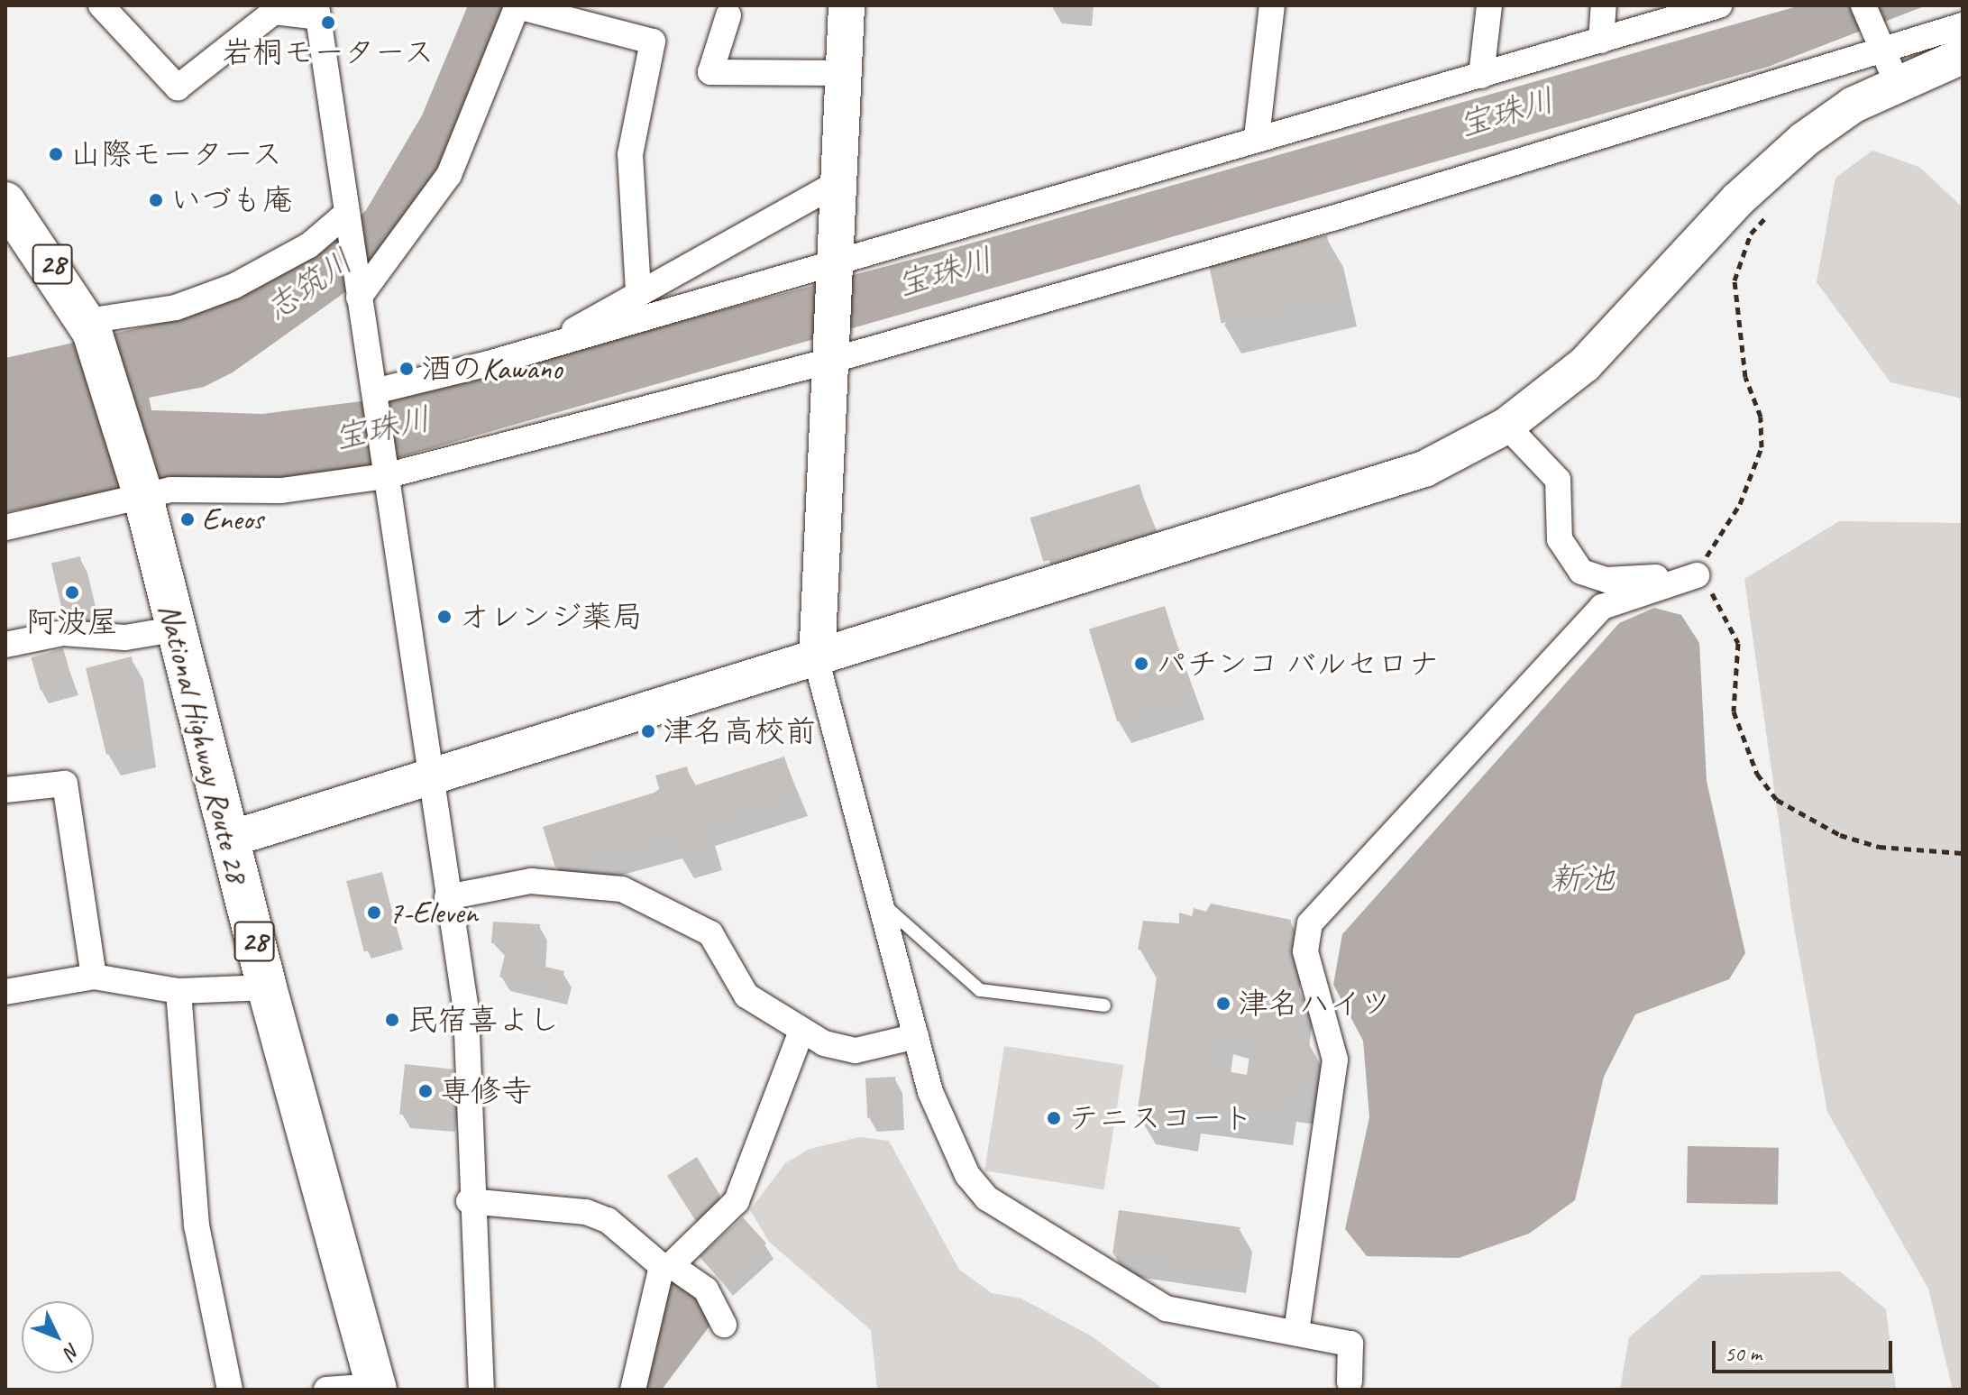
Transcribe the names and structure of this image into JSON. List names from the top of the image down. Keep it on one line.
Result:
{"streets":{"highway":["28","National Highway Route 28"]},"water":["宝珠川","志筑川","新池"],"places":["岩桐モータース","山際モータース","いづも庵","酒のKawano","Eneos","阿波屋","オレンジ薬局","パチンコ バルセロナ","津名高校前","7-Eleven","津名ハイツ","民宿喜よし","専修寺","テニスコート"],"scale_bar":"50 m","north":"bottom right"}
